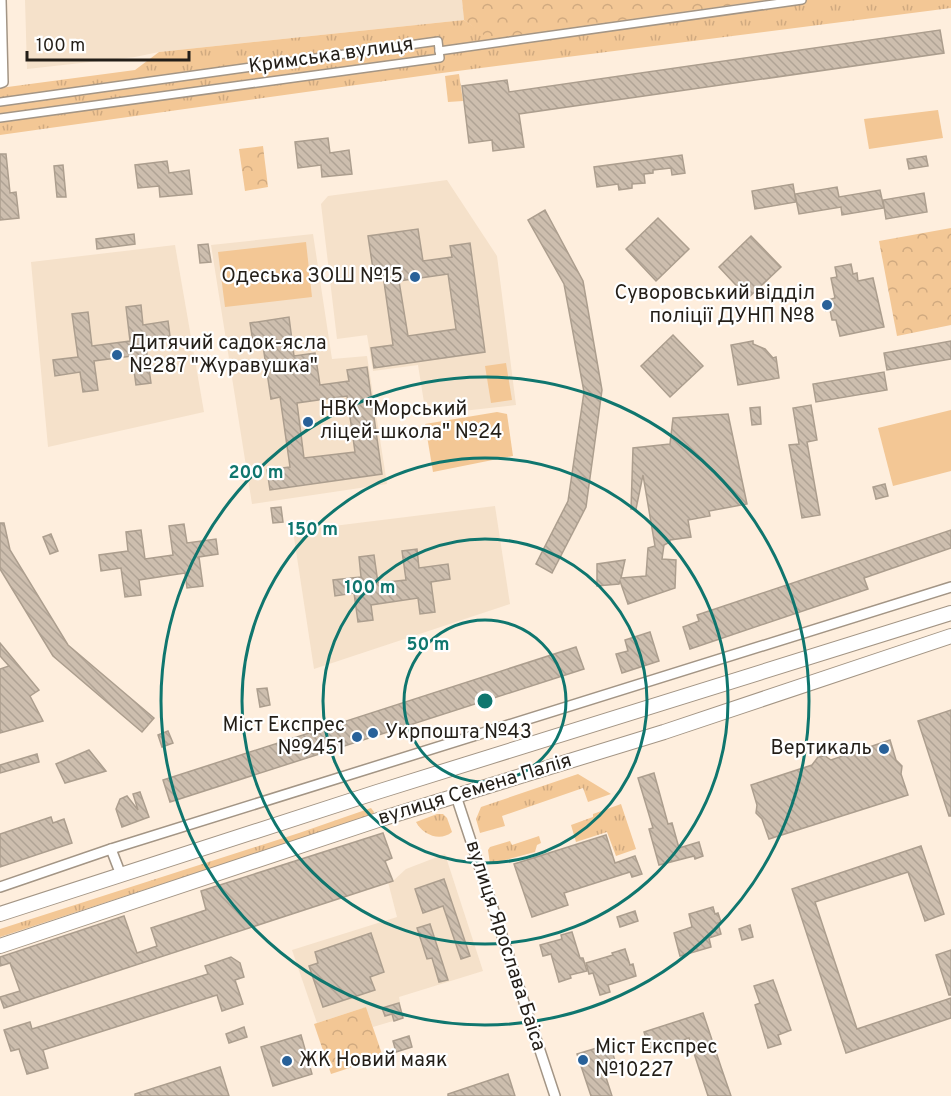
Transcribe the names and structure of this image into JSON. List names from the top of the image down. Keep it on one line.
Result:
{"streets":{"main road":["вулиця Семена Палія"],"street":["Кримська вулиця","вулиця Ярослава Баіса"]},"crossings":[["вулиця Семена Палія","вулиця Ярослава Баіса"]],"places":["Одеська ЗОШ №15","Суворовський відділ поліції ДУНП №8","Дитячий садок-ясла №287 \"Журавушка\"","НВК \"Морський ліцей-школа\" №24","Укрпошта №43","Міст Експрес №9451","Вертикаль","Міст Експрес №10227","ЖК Новий маяк"],"scale_bar":"100 m","rings":["200 m","150 m","100 m","50 m"]}
